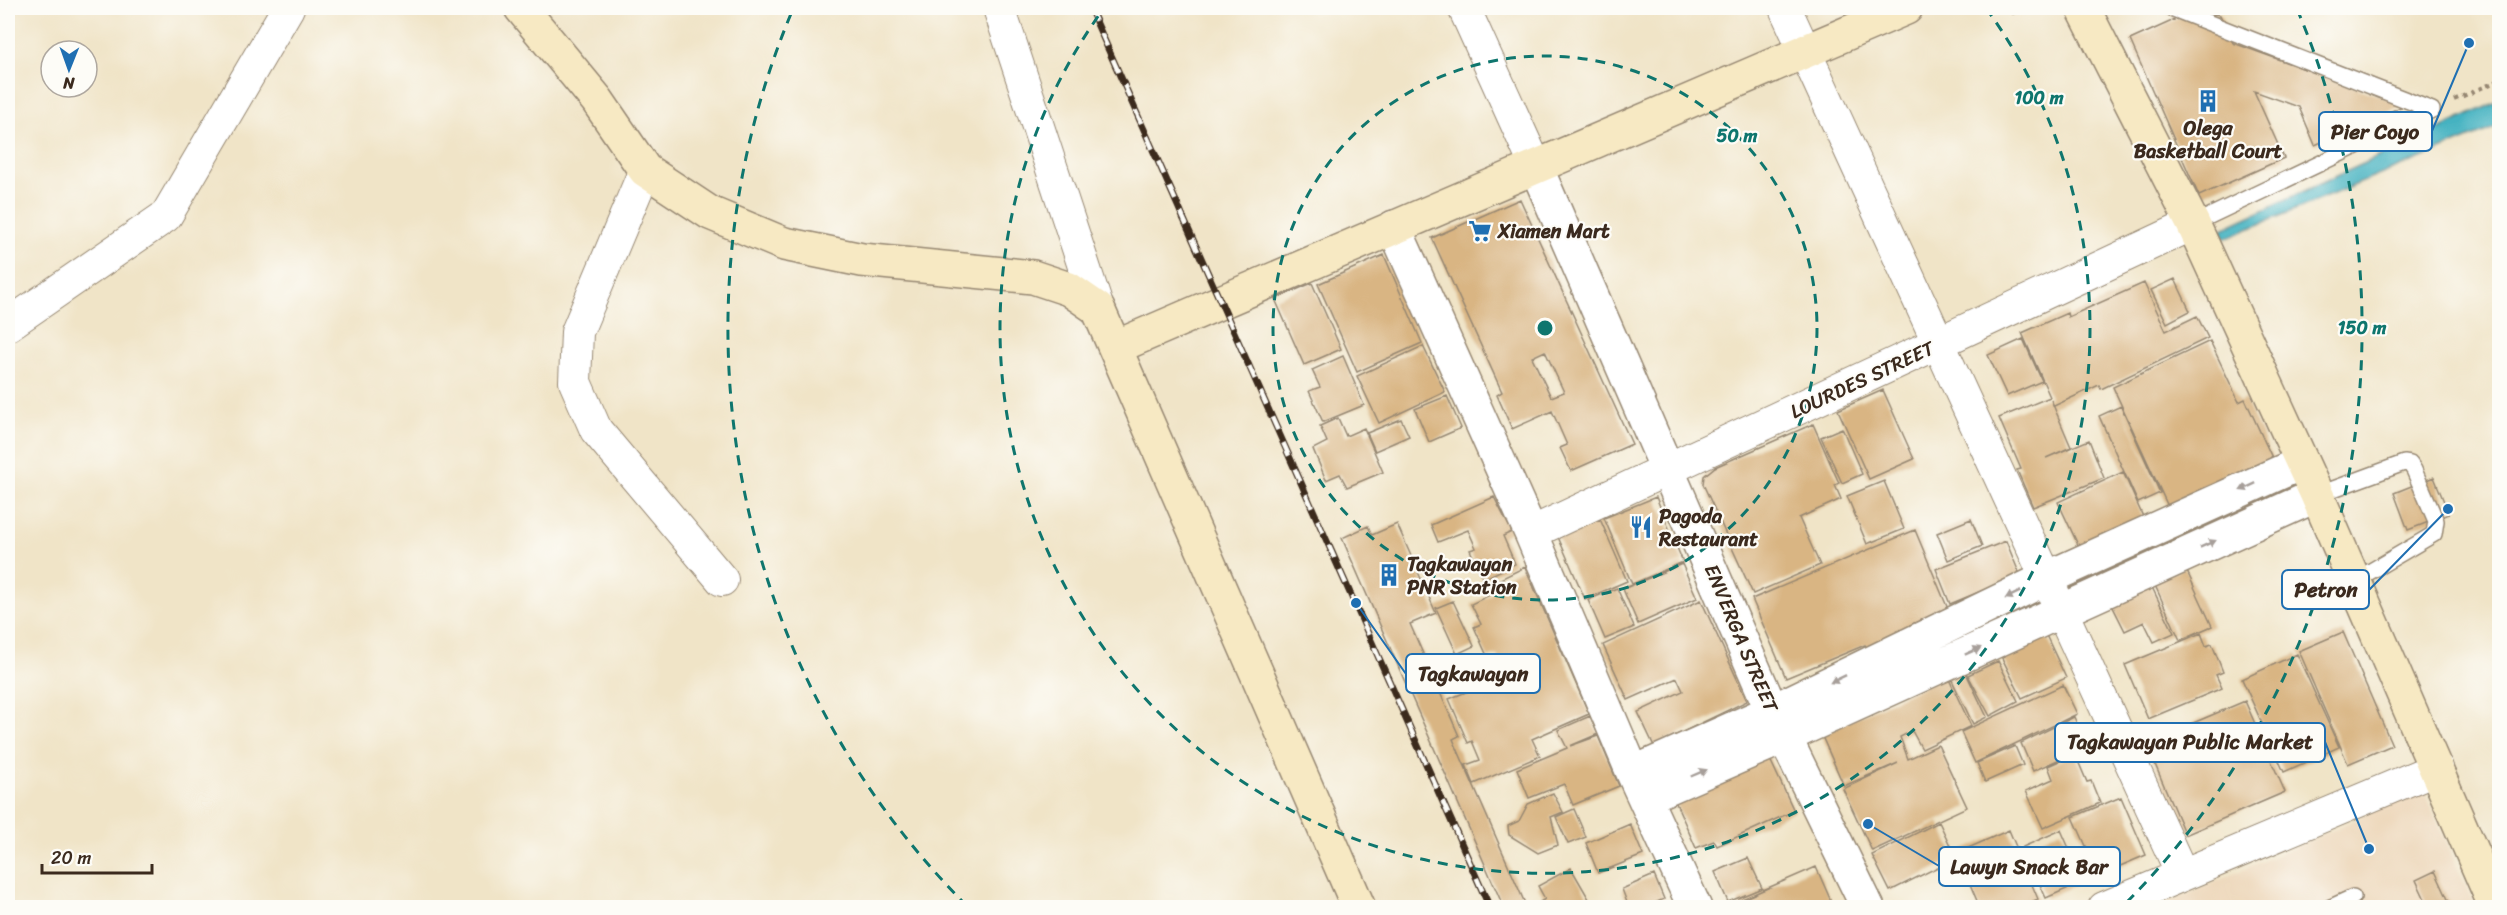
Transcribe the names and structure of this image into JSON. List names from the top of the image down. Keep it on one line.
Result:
{"streets":{"street":["LOURDES STREET","ENVERGA STREET"]},"crossings":[["LOURDES STREET","ENVERGA STREET"]],"places":{"other":["Pier Coyo","Petron","Tagkawayan","Lawyn Snack Bar","Tagkawayan Public Market"],"building":["Olega Basketball Court","Tagkawayan PNR Station"],"supermarket":["Xiamen Mart"],"restaurant":["Pagoda Restaurant"]},"scale_bar":"20 m","north":"bottom","rings":["100 m","50 m","150 m"]}
